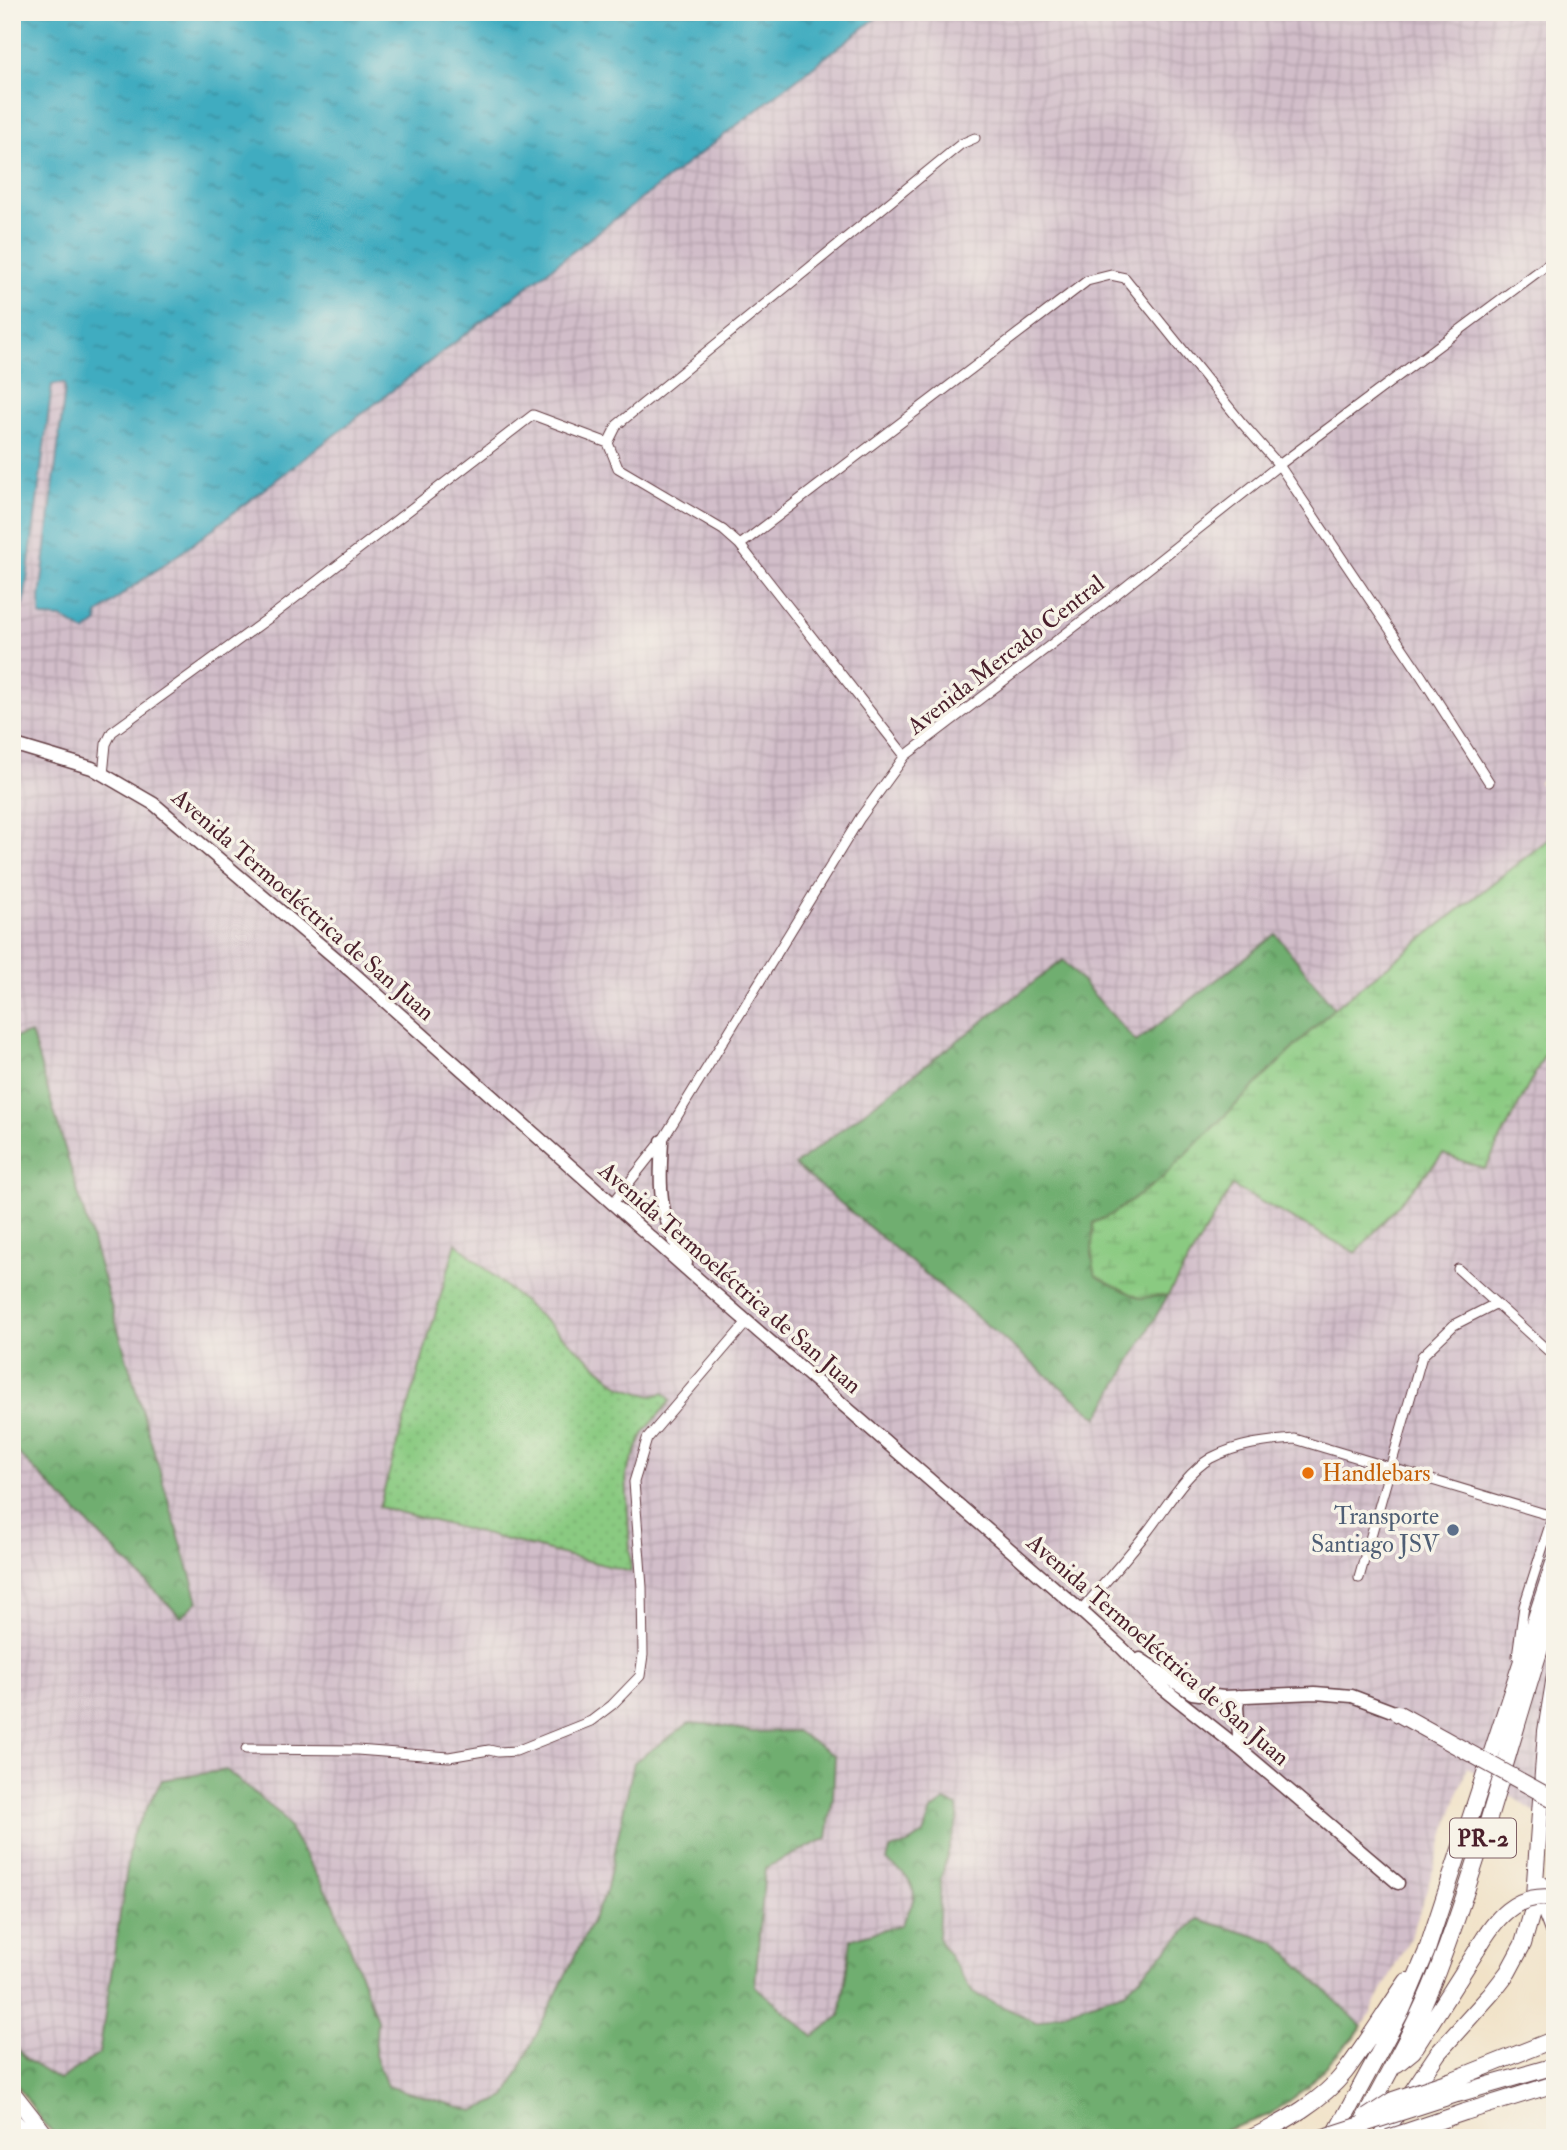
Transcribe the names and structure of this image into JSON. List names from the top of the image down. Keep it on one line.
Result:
{"streets":{"highway":["PR-2"],"street":["Avenida Mercado Central","Avenida Termoeléctrica de San Juan"]},"crossings":[["Avenida Mercado Central","Avenida Termoeléctrica de San Juan"]],"places":["Handlebars","Transporte Santiago JSV"]}
